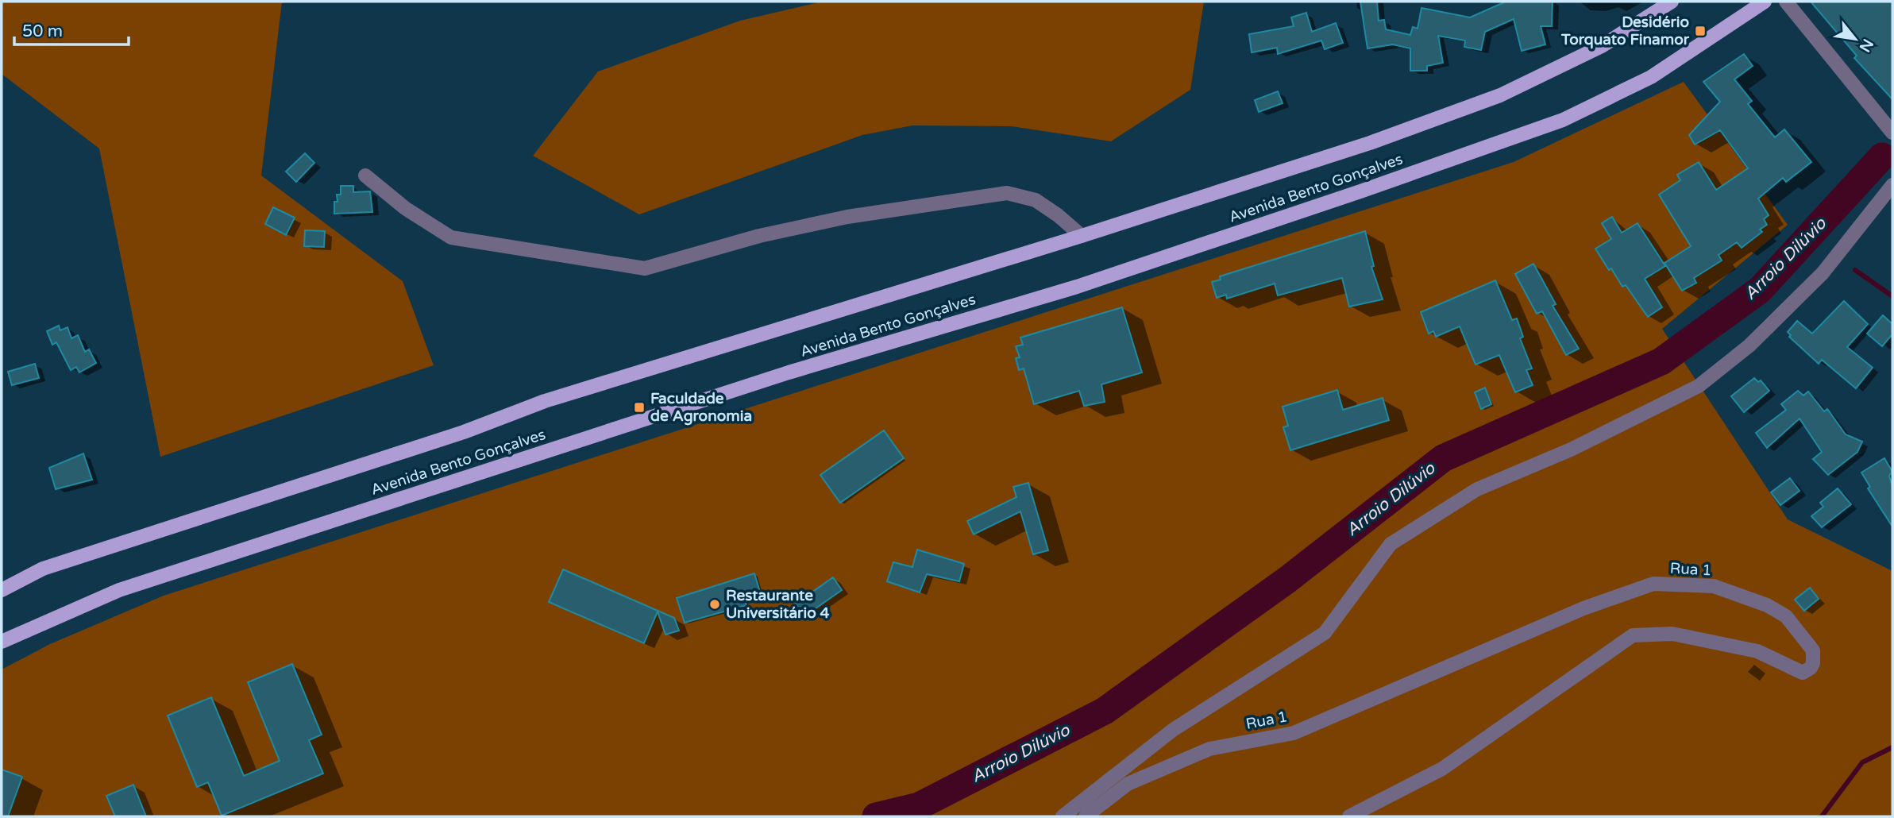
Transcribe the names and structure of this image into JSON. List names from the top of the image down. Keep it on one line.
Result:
{"streets":{"main road":["Avenida Bento Gonçalves"],"street":["Rua 1"]},"water":["Arroio Dilúvio"],"places":{"transit":["Desidério Torquato Finamor","Faculdade de Agronomia"],"other":["Restaurante Universitário 4"]},"scale_bar":"50 m","north":"bottom right"}
